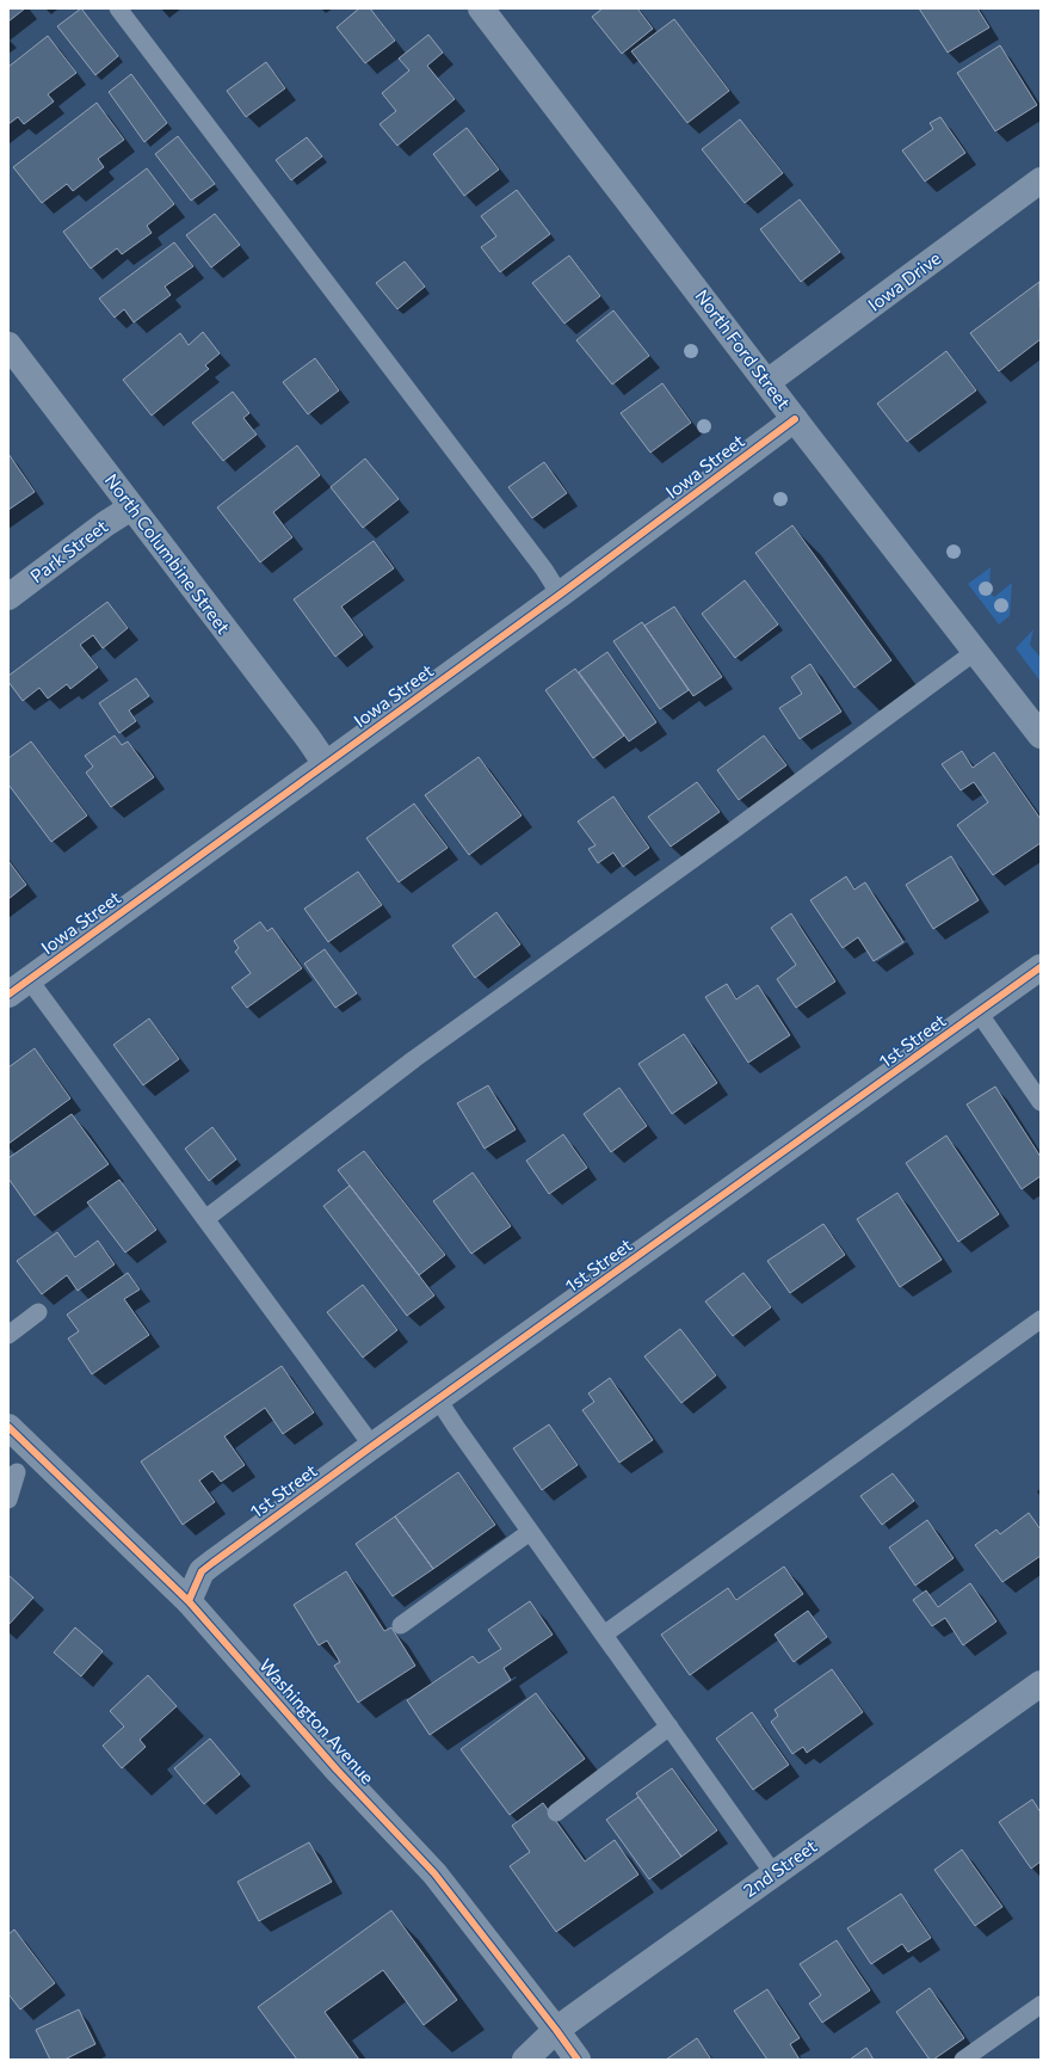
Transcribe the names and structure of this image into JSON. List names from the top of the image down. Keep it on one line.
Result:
{"streets":{"street":["Iowa Drive","North Ford Street","Iowa Street","Park Street","North Columbine Street","1st Street","Washington Avenue","2nd Street"]},"crossings":[["Iowa Drive","North Ford Street"],["North Ford Street","Iowa Street"],["Iowa Street","North Columbine Street"],["Park Street","North Columbine Street"],["1st Street","Washington Avenue"],["Washington Avenue","2nd Street"]]}
